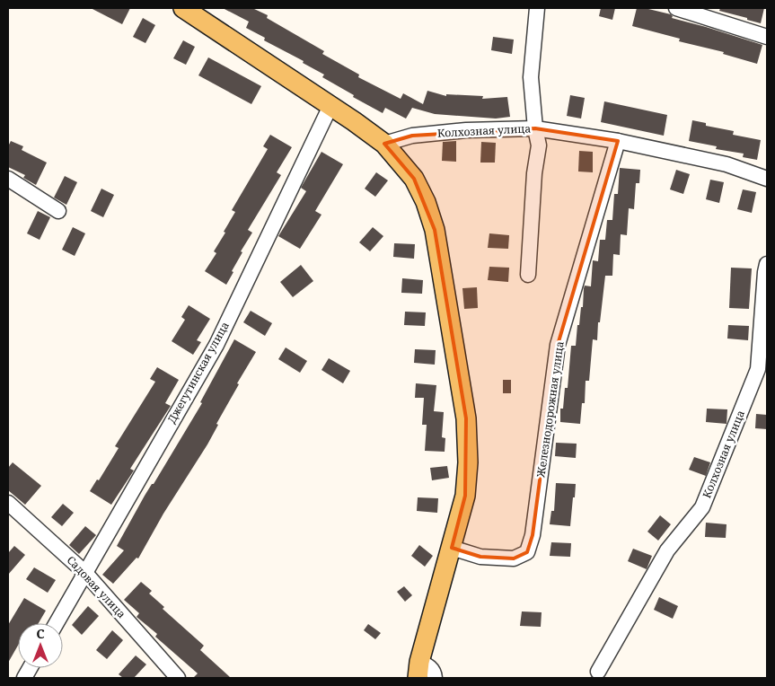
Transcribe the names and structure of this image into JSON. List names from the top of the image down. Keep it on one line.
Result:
{"streets":{"street":["Колхозная улица","Джегутинская улица","Железнодорожная улица","Садовая улица"]},"crossings":[["Колхозная улица","Железнодорожная улица"],["Джегутинская улица","Садовая улица"]],"north":"top"}
